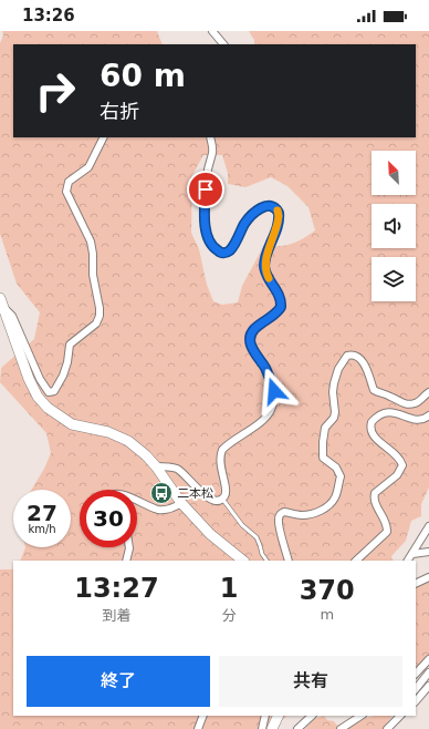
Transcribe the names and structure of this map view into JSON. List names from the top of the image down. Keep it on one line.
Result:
{"places":{"bus stop":["二本松"]},"north":"top left","page":{"status":"13:26","turn":["60 m","右折"],"speed":"27 km/h","limit":"30","eta":["13:27","到着","1","分","370","m"],"buttons":["終了","共有"]}}
